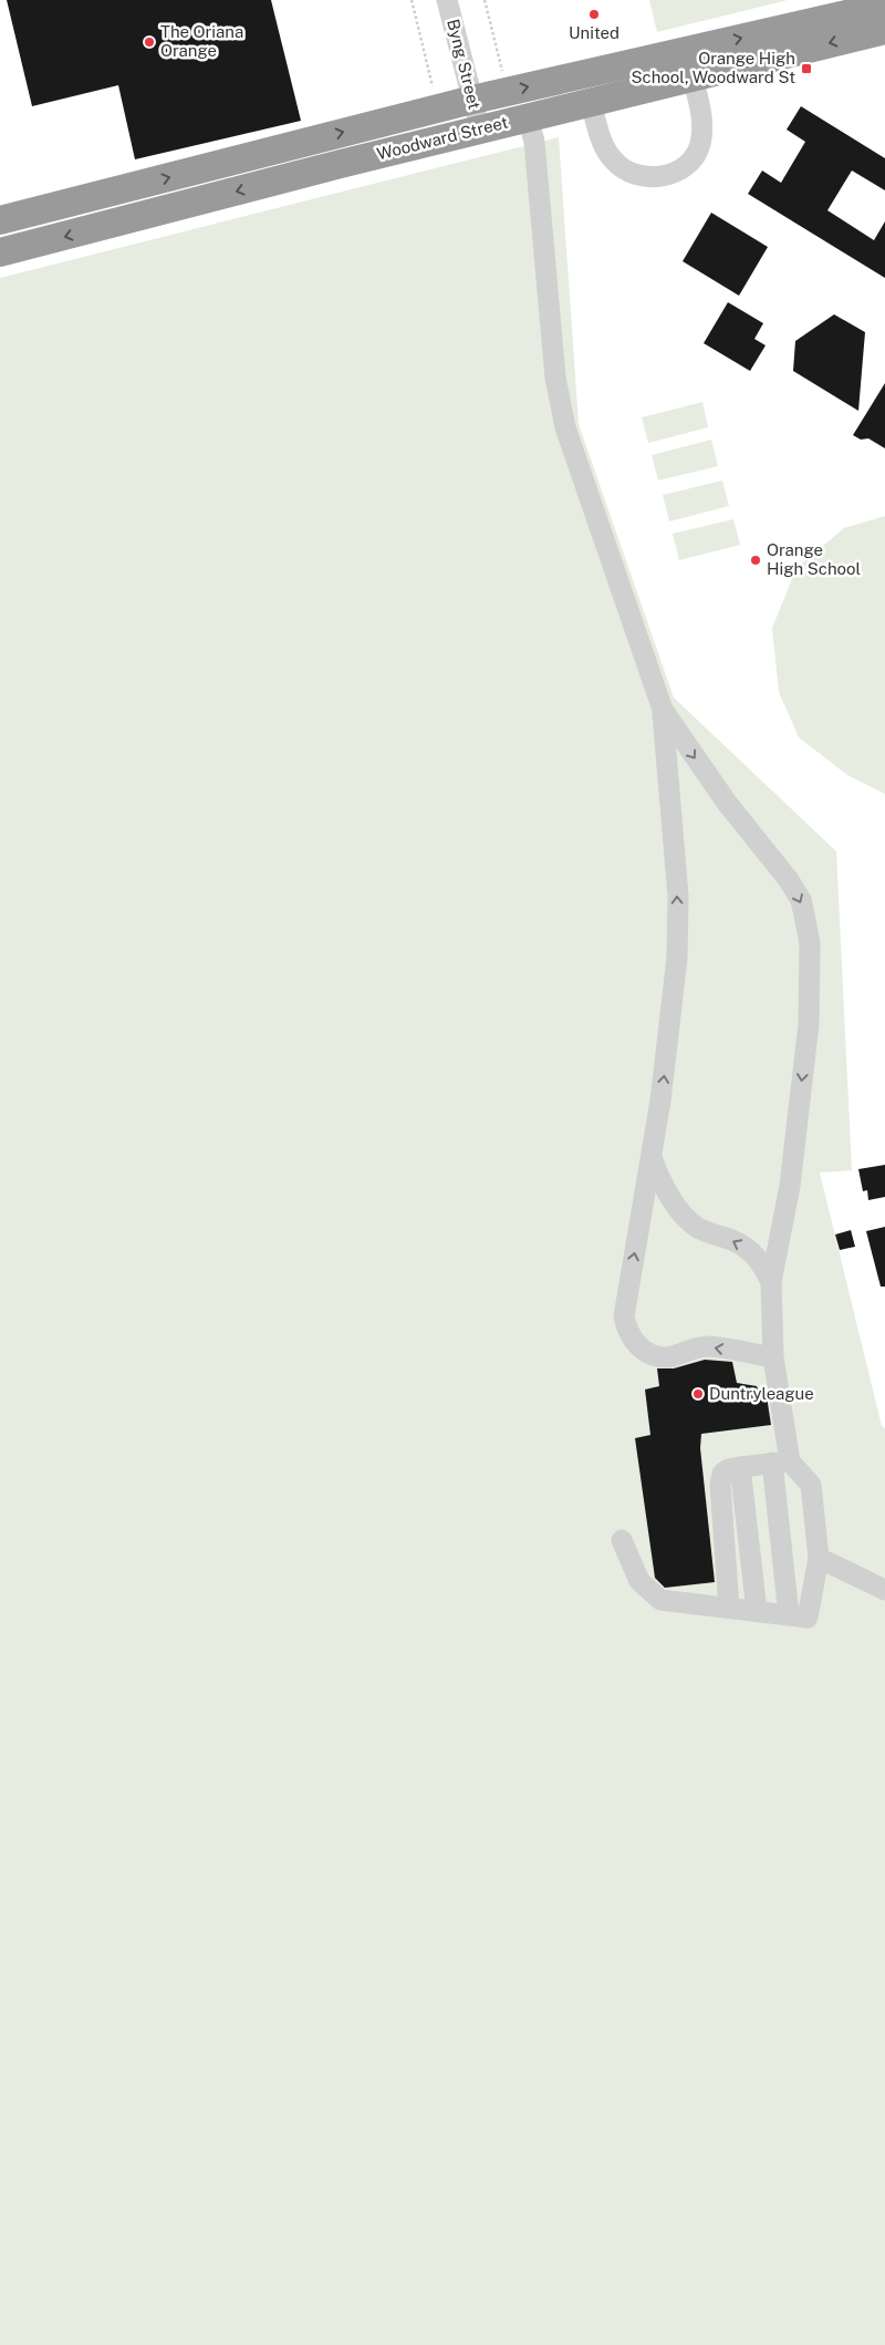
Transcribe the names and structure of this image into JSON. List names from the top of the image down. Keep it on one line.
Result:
{"streets":{"highway":["Woodward Street"],"street":["Byng Street"]},"crossings":[["Byng Street","Woodward Street"]],"places":{"other":["United","The Oriana Orange","Orange High School","Duntryleague"],"transit":["Orange High School, Woodward St"]}}
